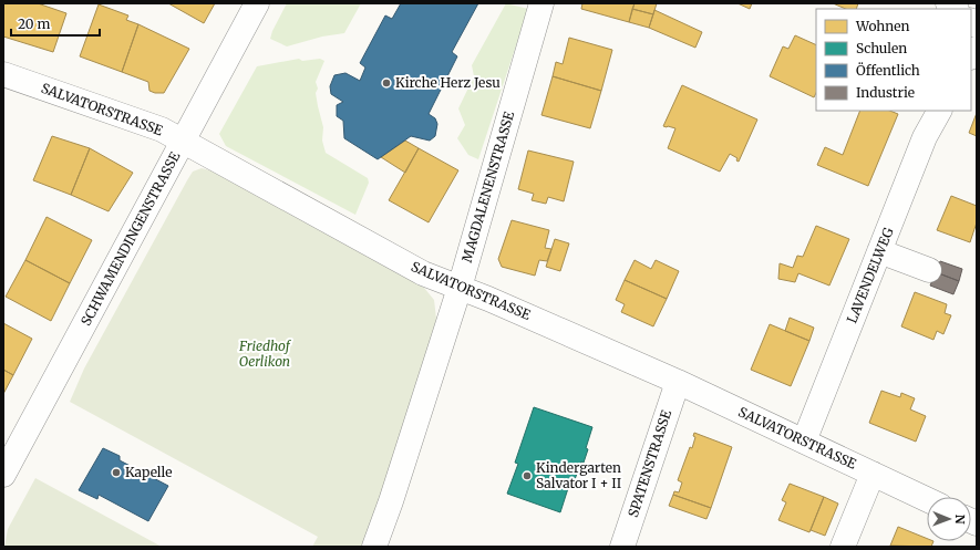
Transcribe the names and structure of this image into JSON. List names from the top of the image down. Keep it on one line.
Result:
{"streets":{"street":["SALVATORSTRASSE","MAGDALENENSTRASSE","SCHWAMENDINGENSTRASSE","LAVENDELWEG","SPATENSTRASSE"]},"crossings":[["SALVATORSTRASSE","MAGDALENENSTRASSE"],["SALVATORSTRASSE","SCHWAMENDINGENSTRASSE"],["SALVATORSTRASSE","LAVENDELWEG"],["SALVATORSTRASSE","SPATENSTRASSE"]],"parks":["Friedhof Oerlikon"],"places":["Kirche Herz Jesu","Kapelle","Kindergarten Salvator I + II"],"legend":["Wohnen","Schulen","Öffentlich","Industrie"],"scale_bar":"20 m","north":"right"}
